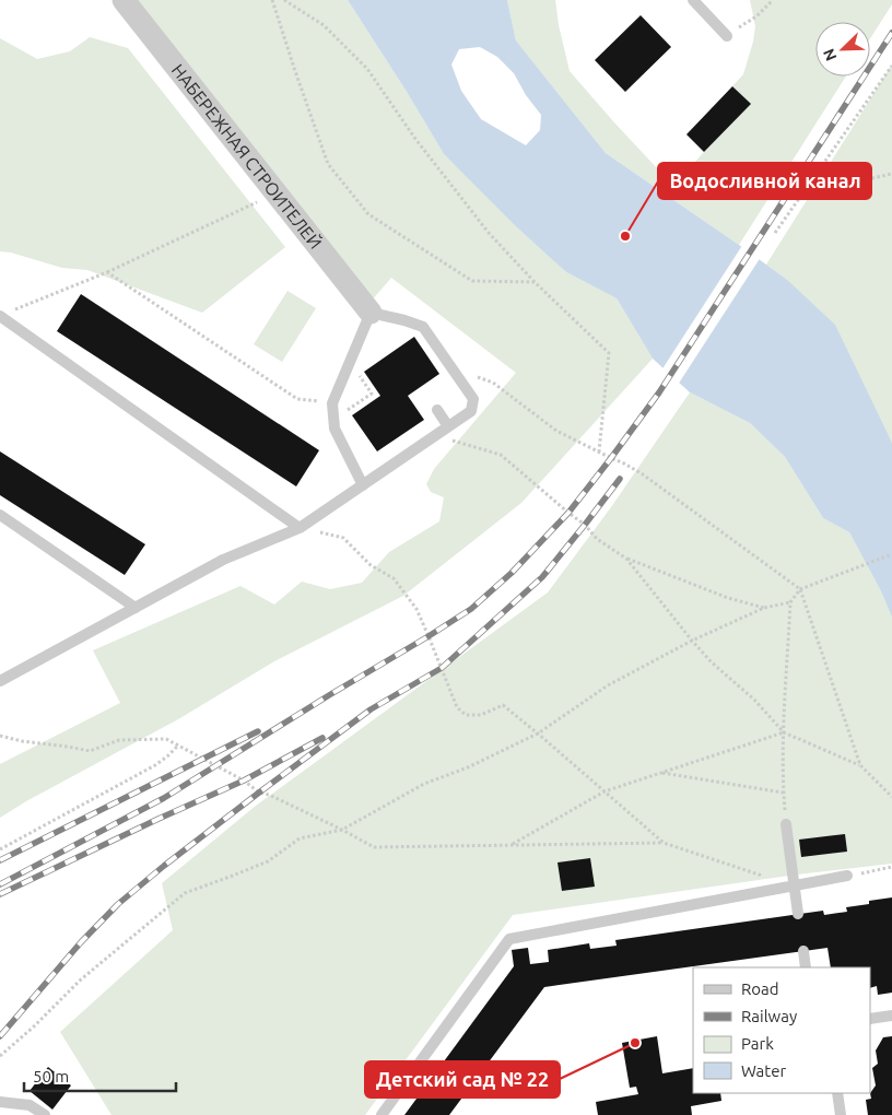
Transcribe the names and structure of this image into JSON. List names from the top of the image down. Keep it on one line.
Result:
{"streets":{"street":["НАБЕРЕЖНАЯ СТРОИТЕЛЕЙ"]},"places":["Водосливной канал","Детский сад № 22"],"legend":["Road","Railway","Park","Water"],"scale_bar":"50 m","north":"bottom left"}
